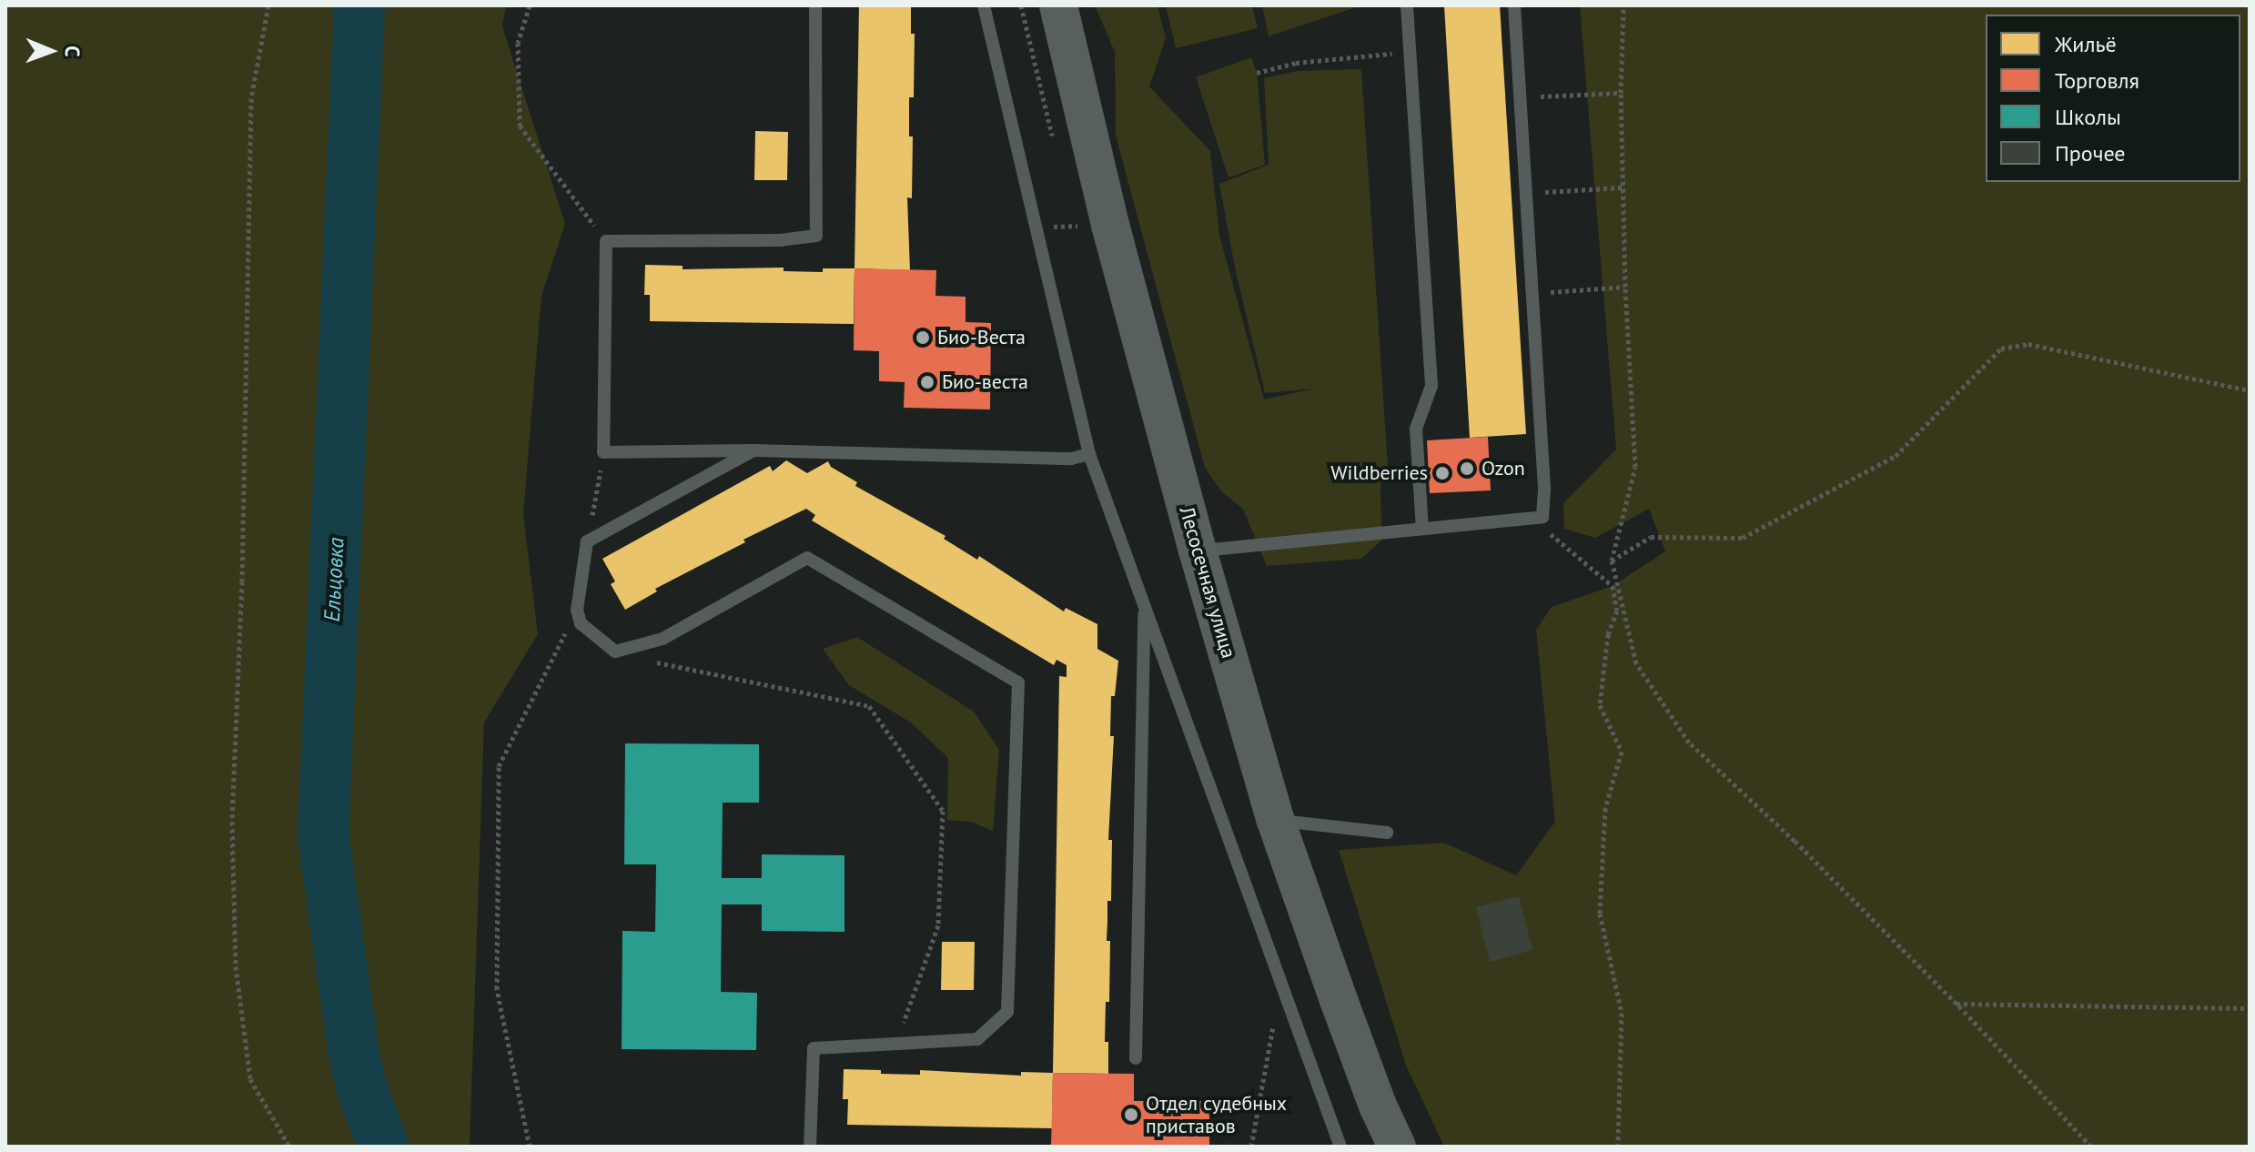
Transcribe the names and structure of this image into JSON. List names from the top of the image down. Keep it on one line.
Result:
{"streets":{"street":["Лесосечная улица"]},"water":["Ельцовка"],"places":["Био-Веста","Био-веста","Ozon","Wildberries","Отдел судебных приставов"],"legend":["Жильё","Торговля","Школы","Прочее"],"north":"right"}
